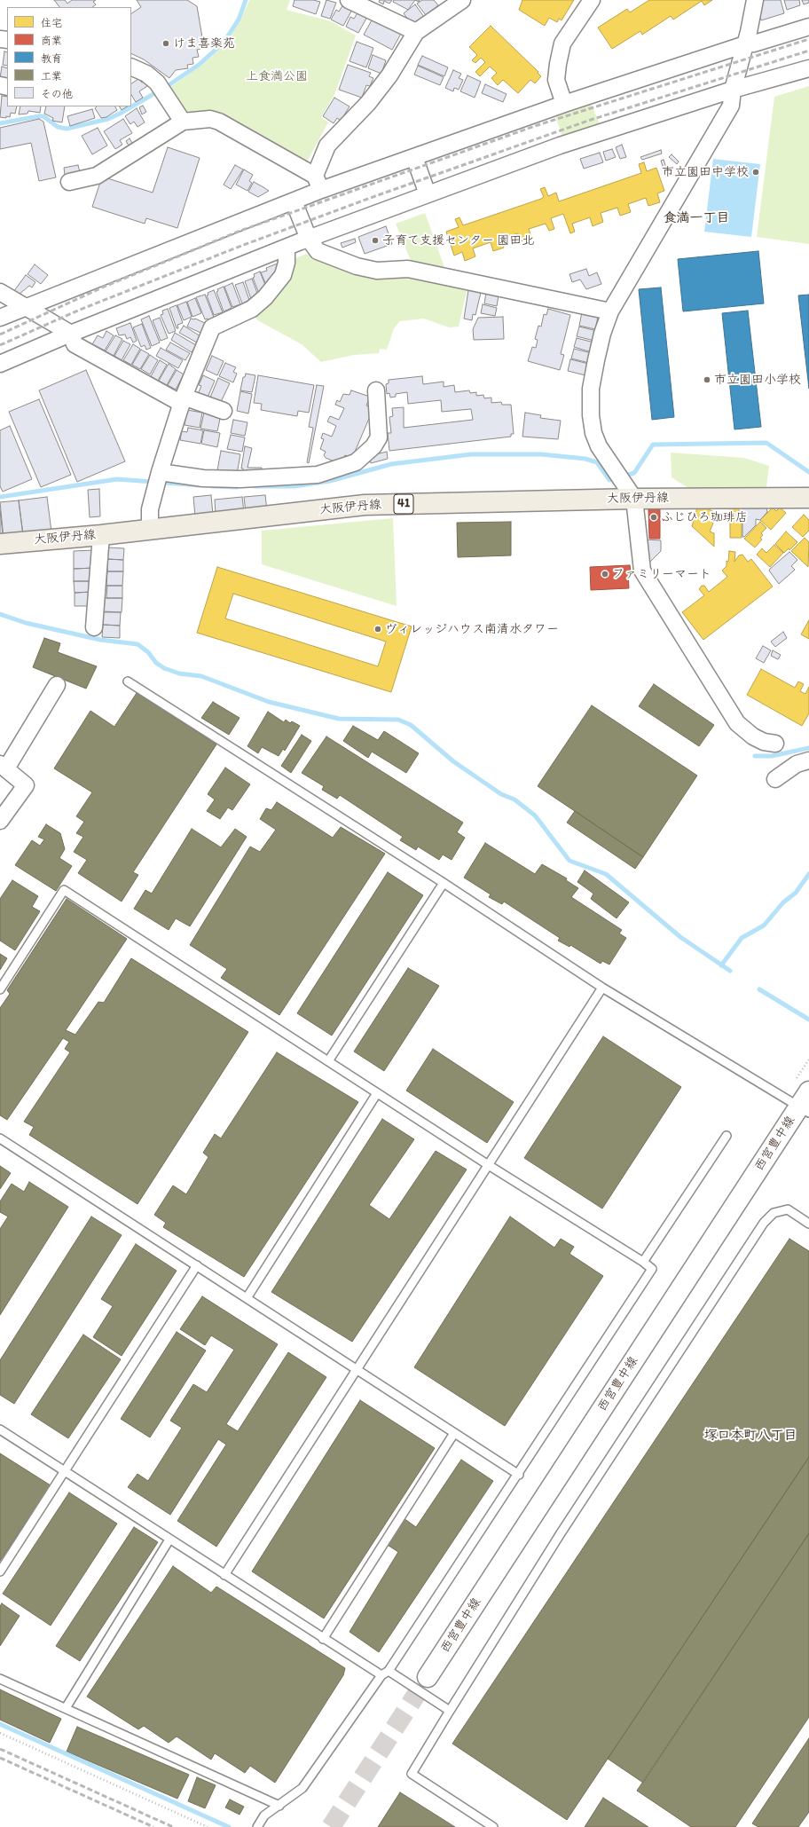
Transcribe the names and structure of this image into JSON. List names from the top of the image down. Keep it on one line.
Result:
{"streets":{"main road":["大阪伊丹線","41","西宮豊中線"]},"districts":["食満一丁目","塚口本町八丁目"],"parks":["上食満公園"],"places":["けま喜楽苑","市立園田中学校","子育て支援センター 園田北","市立園田小学校","ふじひろ珈琲店","ファミリーマート","ヴィレッジハウス南清水タワー"],"legend":["住宅","商業","教育","工業","その他"]}
